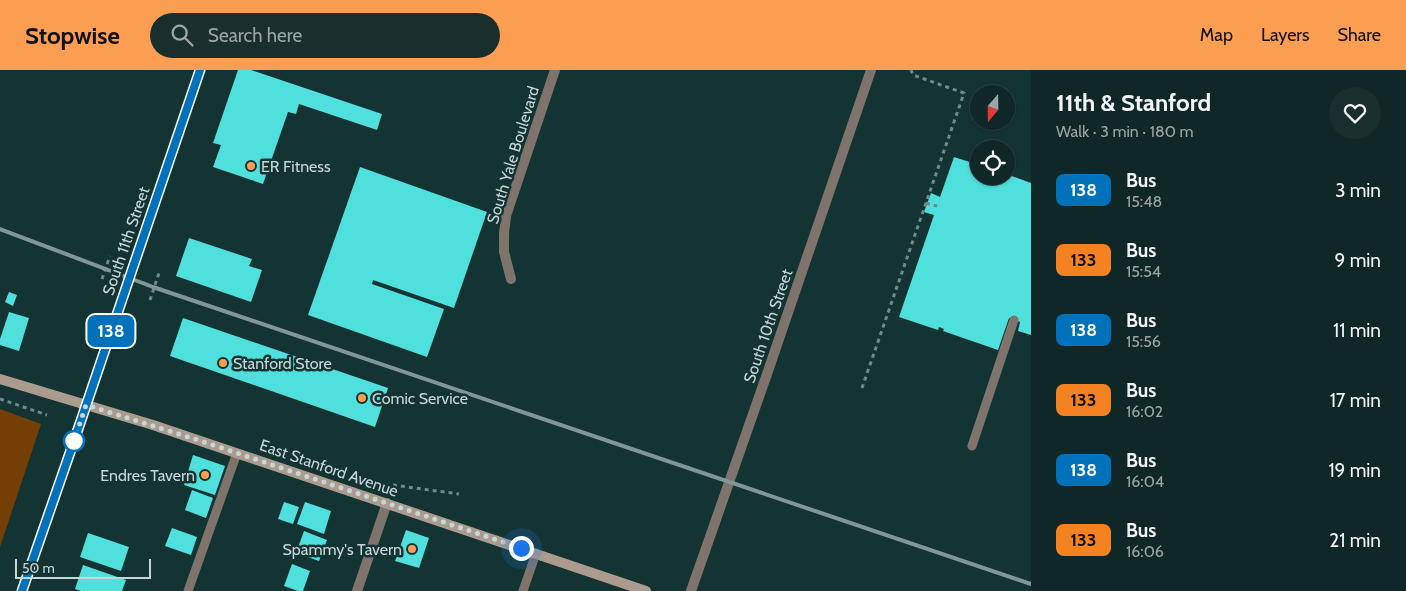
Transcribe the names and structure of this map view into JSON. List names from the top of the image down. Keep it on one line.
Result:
{"streets":{"main road":["East Stanford Avenue"],"street":["South Yale Boulevard","South 11th Street","South 10th Street"]},"crossings":[["South 11th Street","East Stanford Avenue"]],"places":["ER Fitness","Stanford Store","Comic Service","Endres Tavern","Spammy's Tavern"],"lines":["bus line 138"],"scale_bar":"50 m","north":"bottom","page":{"header":"Stopwise","search":"Search here","nav":["Map","Layers","Share"],"on_map":"138","heading":["11th & Stanford","Walk · 3 min · 180 m"],"list":[{"mark":"138","name":"Bus","note":"15:48","value":"3 min"},{"mark":"133","name":"Bus","note":"15:54","value":"9 min"},{"mark":"138","name":"Bus","note":"15:56","value":"11 min"},{"mark":"133","name":"Bus","note":"16:02","value":"17 min"},{"mark":"138","name":"Bus","note":"16:04","value":"19 min"},{"mark":"133","name":"Bus","note":"16:06","value":"21 min"}],"scale":"50 m"}}
